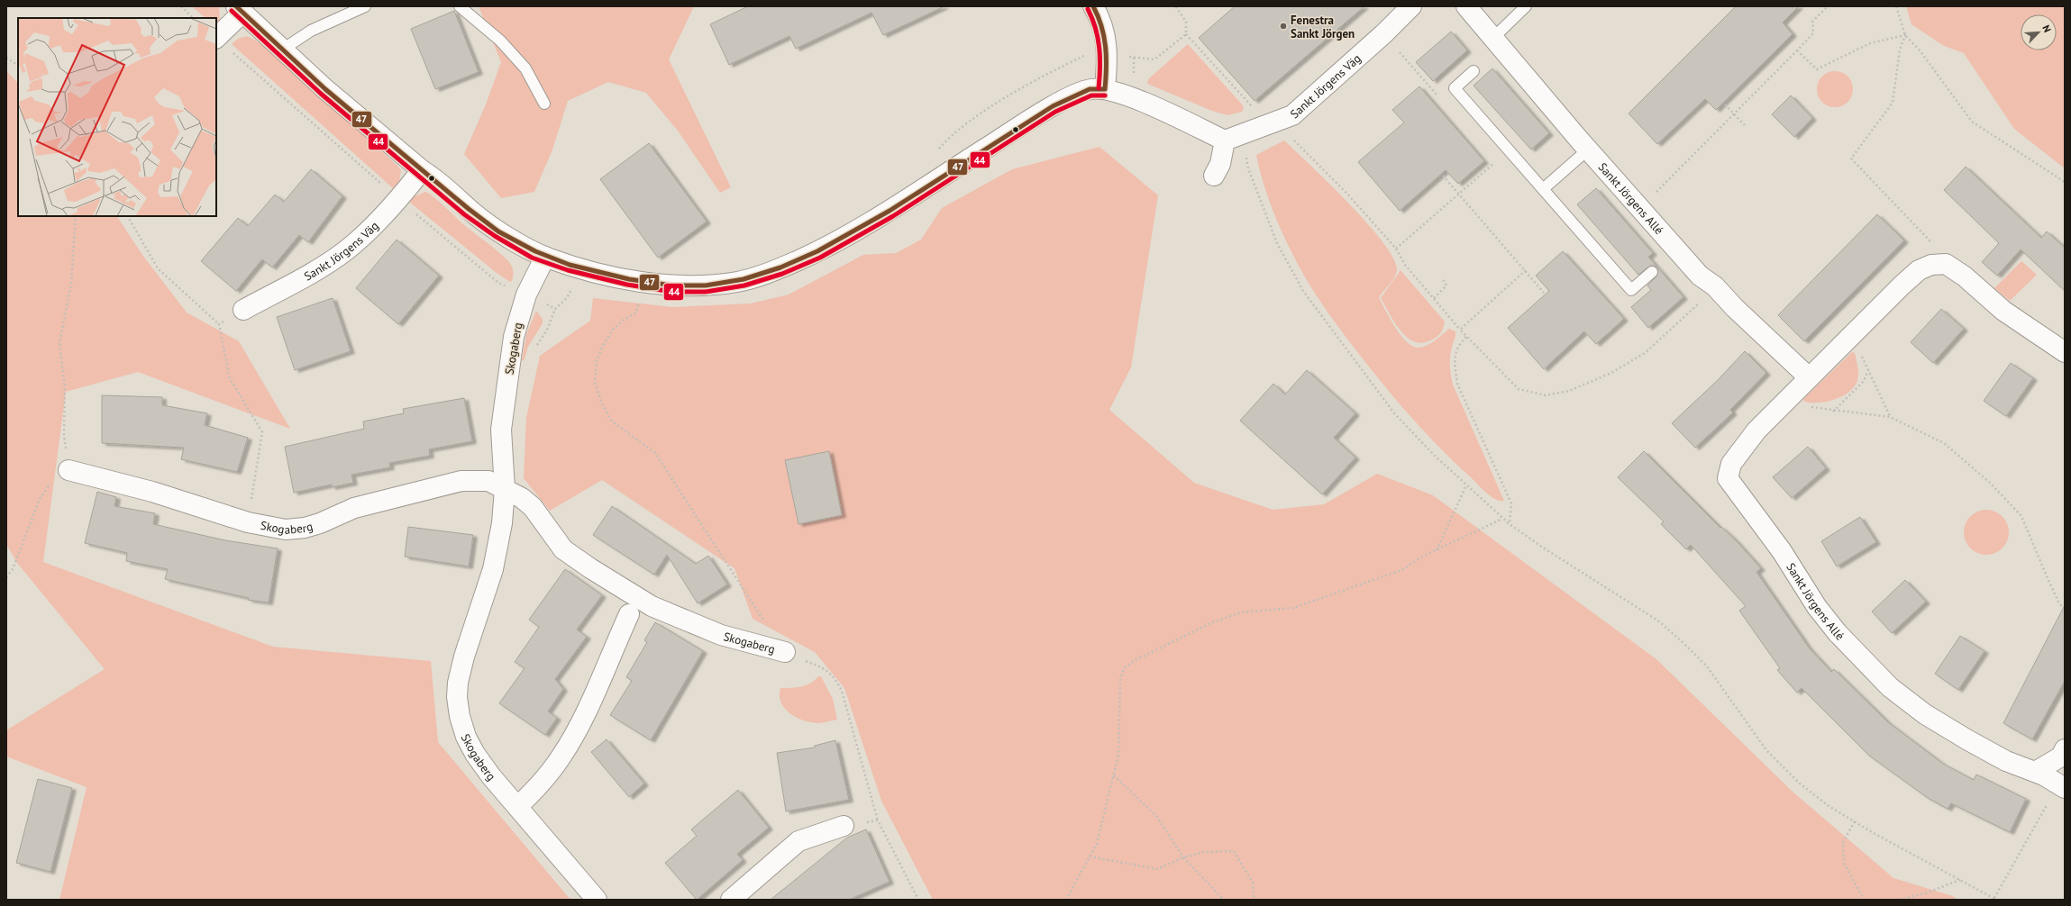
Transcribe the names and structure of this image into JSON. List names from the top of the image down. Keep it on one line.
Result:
{"streets":{"street":["Sankt Jörgens Väg","Sankt Jörgens Allé","Skogaberg"]},"places":["Fenestra Sankt Jörgen"],"lines":["transit line 47","transit line 44"],"north":"top right"}
